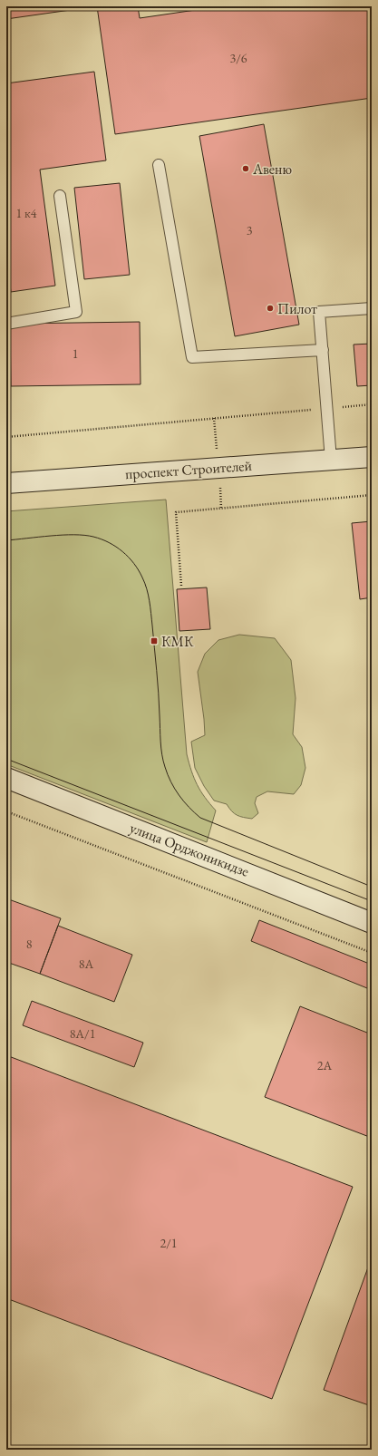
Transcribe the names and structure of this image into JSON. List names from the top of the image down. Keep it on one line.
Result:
{"streets":{"main road":["проспект Строителей","улица Орджоникидзе"]},"places":{"other":["Авеню","Пилот"],"transit":["КМК"]},"house_numbers":["3/6","1 к4","3","1","8","8А","8А/1","2А","2/1"]}
